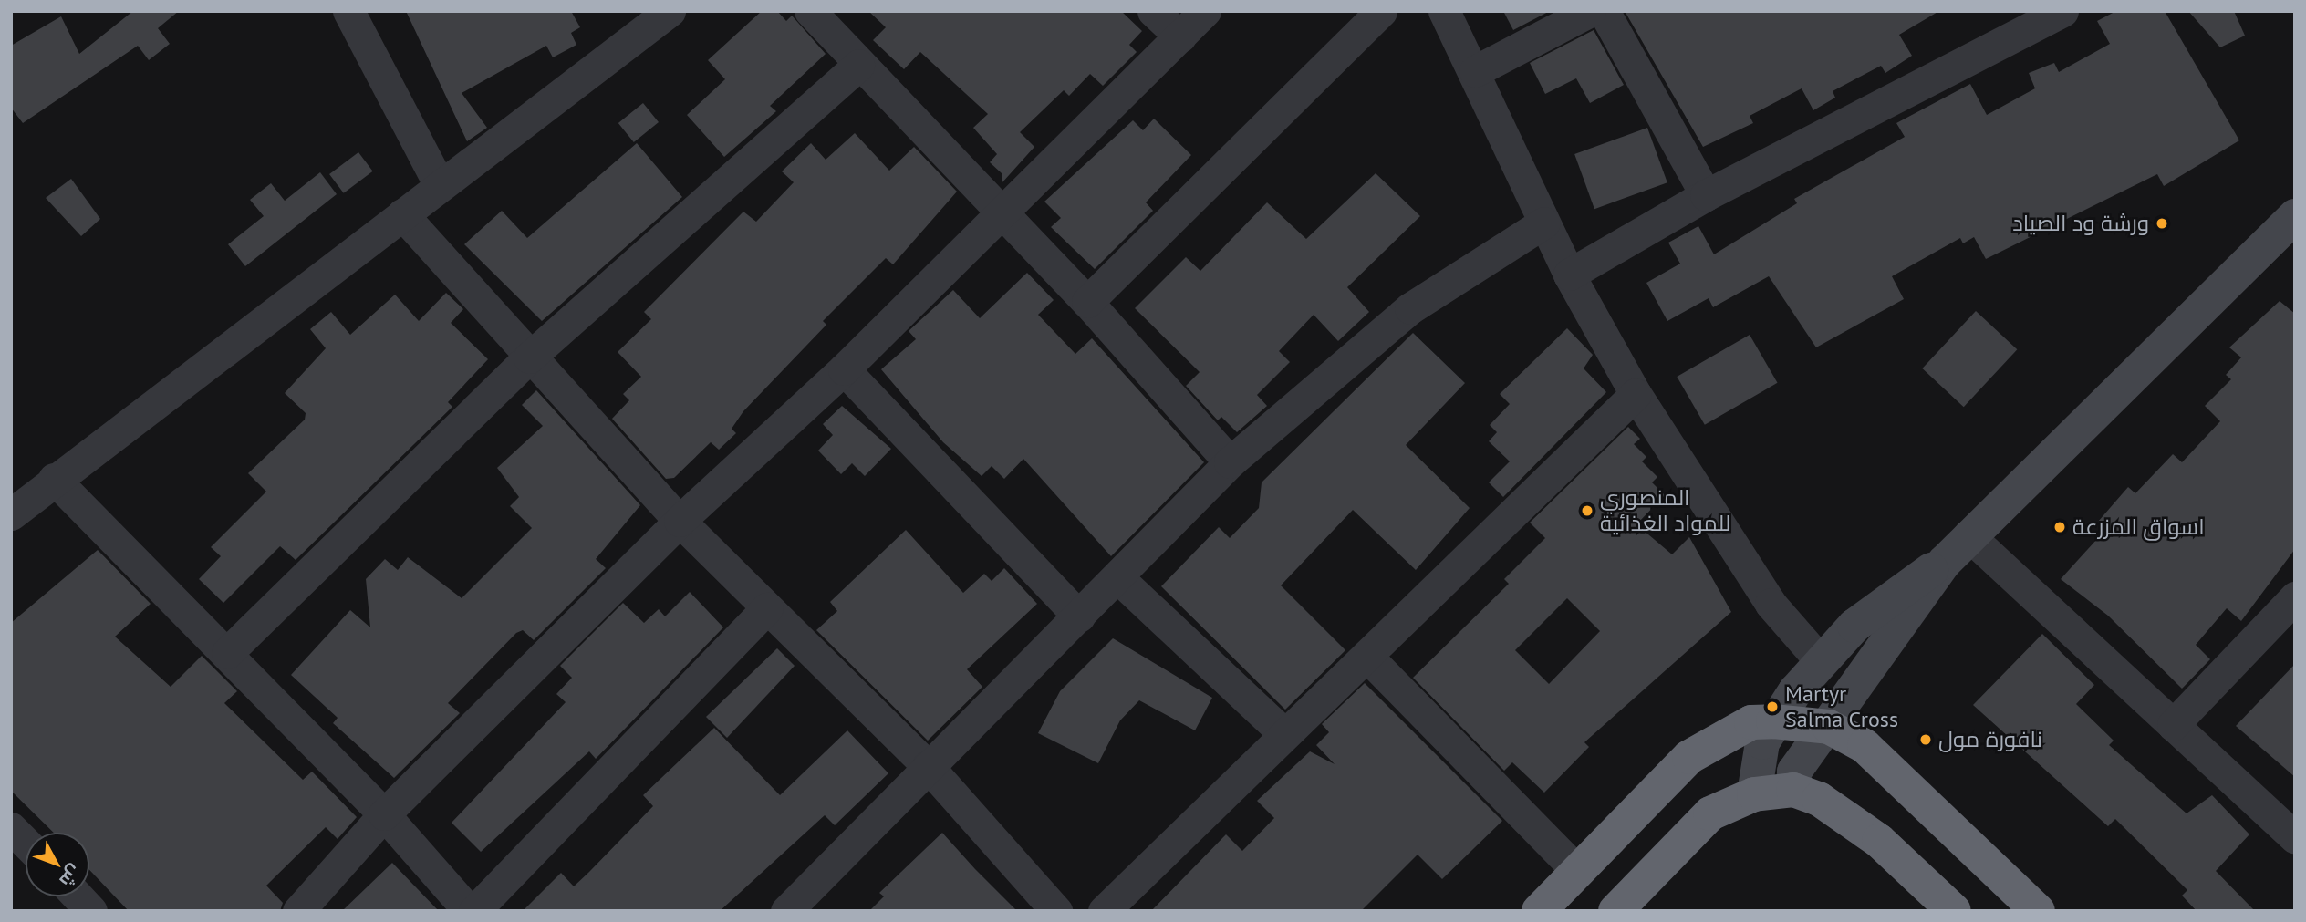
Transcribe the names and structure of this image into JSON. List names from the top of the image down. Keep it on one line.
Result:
{"places":["ورشة ود الصياد","المنصوري للمواد الغذائية","اسواق المزرعة","Martyr Salma Cross","نافورة مول"],"north":"bottom right"}
